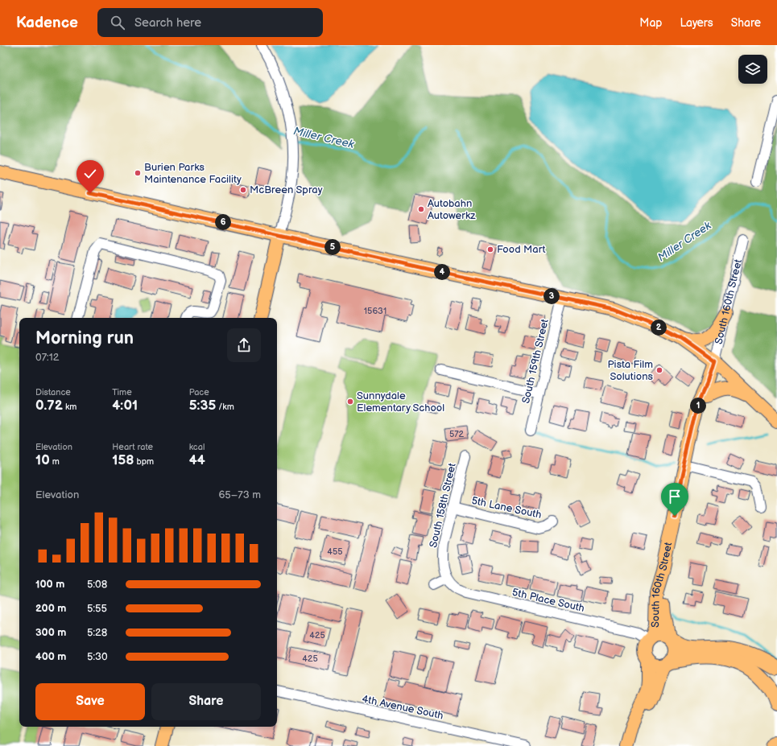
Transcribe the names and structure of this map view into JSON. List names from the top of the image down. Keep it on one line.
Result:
{"streets":{"main road":["South 160th Street"],"street":["South 159th Street","South 158th Street","5th Lane South","5th Place South","4th Avenue South"]},"crossings":[["South 160th Street","5th Place South"],["South 158th Street","5th Lane South"],["South 158th Street","5th Place South"]],"water":["Miller Creek"],"places":["Burien Parks Maintenance Facility","McBreen Spray","Autobahn Autowerkz","Food Mart","Pista Film Solutions","Sunnydale Elementary School"],"house_numbers":["15631","572","455","425","425"],"page":{"header":"Kadence","search":"Search here","nav":["Map","Layers","Share"],"pins":["6","5","4","3","2","1"],"heading":["Morning run","07:12"],"stats":[["Distance","0.72 km"],["Time","4:01"],["Pace","5:35 /km"],["Elevation","10 m"],["Heart rate","158 bpm"],["kcal","44"]],"chart":["Elevation","65–73 m"],"list":[{"name":"100 m","note":"5:08"},{"name":"200 m","note":"5:55"},{"name":"300 m","note":"5:28"},{"name":"400 m","note":"5:30"}],"buttons":["Save","Share"]}}
